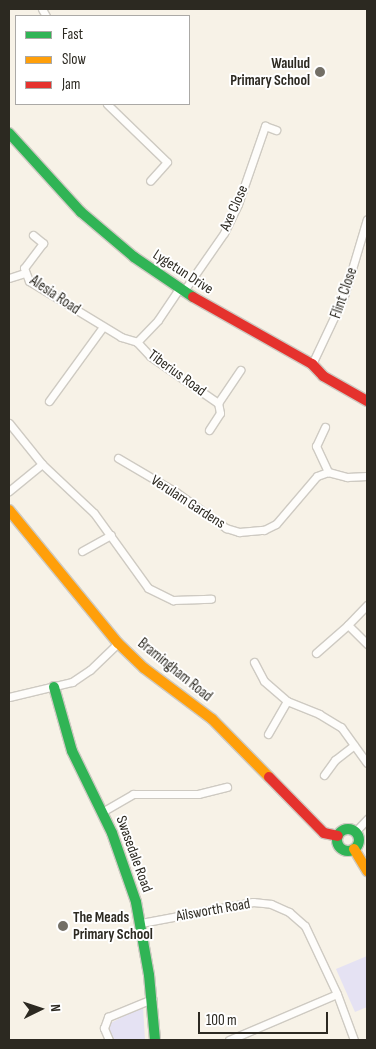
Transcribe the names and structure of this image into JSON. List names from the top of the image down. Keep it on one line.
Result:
{"streets":{"street":["Axe Close","Lygetun Drive","Flint Close","Alesia Road","Tiberius Road","Verulam Gardens","Bramingham Road","Swasedale Road","Ailsworth Road"]},"crossings":[["Axe Close","Lygetun Drive"],["Lygetun Drive","Flint Close"],["Alesia Road","Tiberius Road"],["Swasedale Road","Ailsworth Road"]],"places":["Waulud Primary School","The Meads Primary School"],"legend":["Fast","Slow","Jam"],"scale_bar":"100 m","north":"right"}
